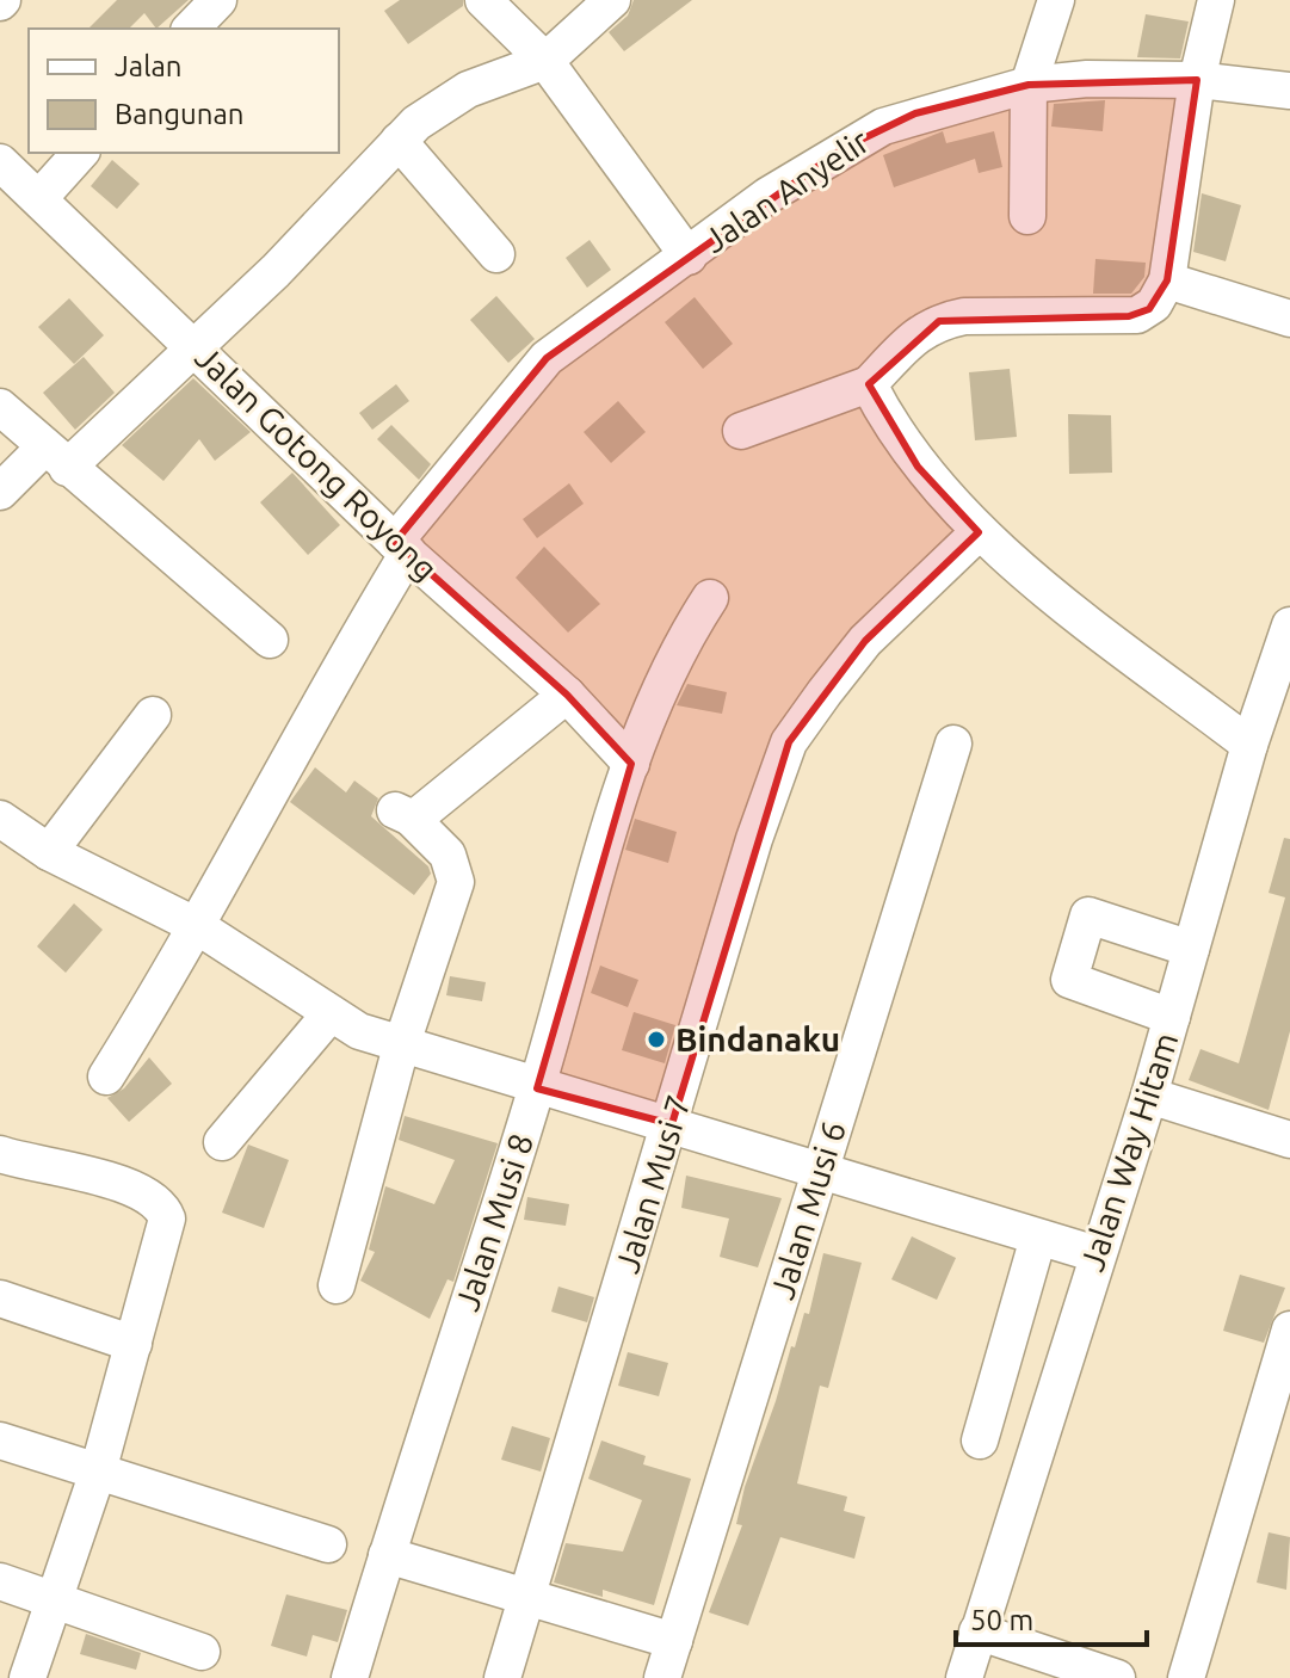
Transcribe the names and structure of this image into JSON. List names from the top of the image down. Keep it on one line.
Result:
{"streets":{"street":["Jalan Anyelir","Jalan Gotong Royong","Jalan Way Hitam","Jalan Musi 7","Jalan Musi 6","Jalan Musi 8"]},"crossings":[["Jalan Anyelir","Jalan Gotong Royong"],["Jalan Gotong Royong","Jalan Musi 8"]],"places":["Bindanaku"],"legend":["Jalan","Bangunan"],"scale_bar":"50 m"}
